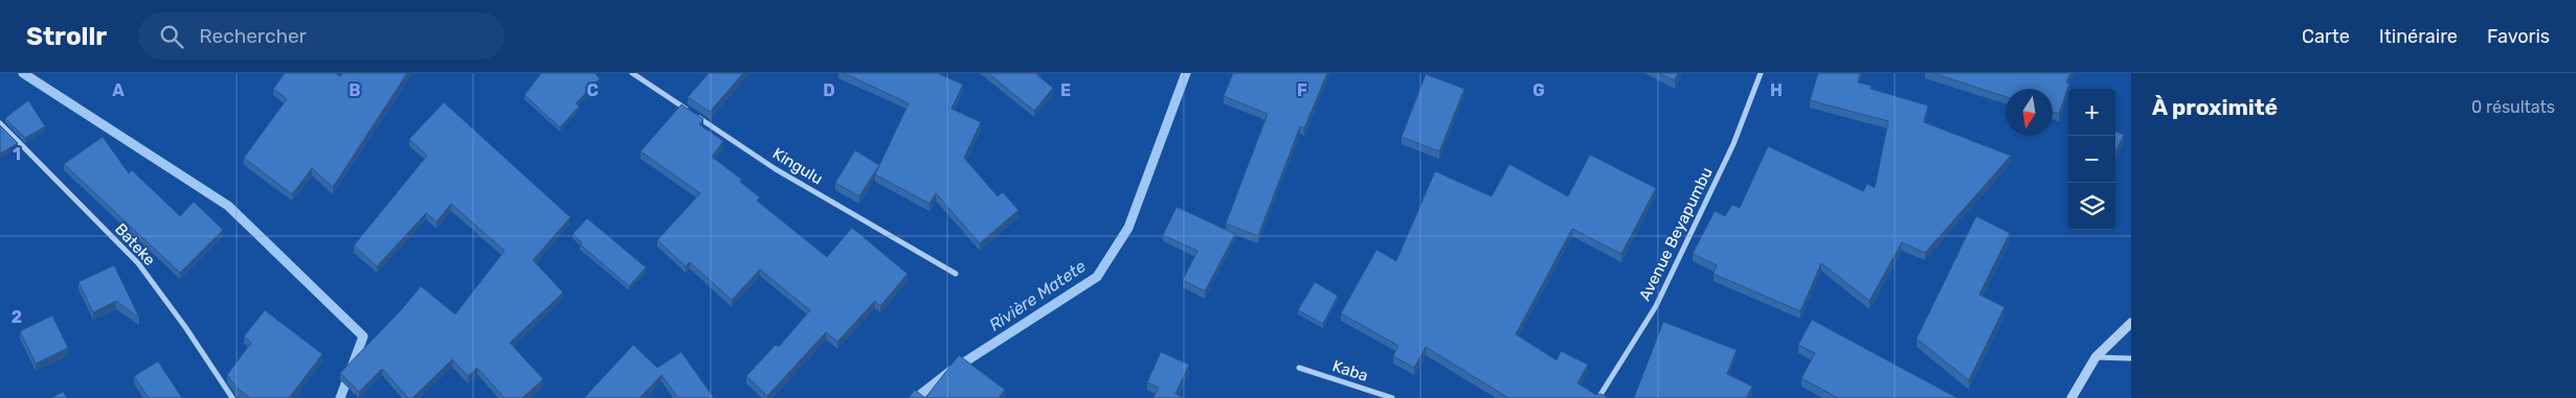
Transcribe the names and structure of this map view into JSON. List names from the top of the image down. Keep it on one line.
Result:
{"streets":{"street":["Kingulu","Avenue Beyapumbu","Bateke","Kaba"]},"water":["Rivière Matete"],"north":"bottom","page":{"header":"Strollr","search":"Rechercher","nav":["Carte","Itinéraire","Favoris"],"heading":["À proximité","0 résultats"],"map_buttons":["+","−"]},"grid":{"columns":["A","B","C","D","E","F","G","H"],"rows":["1","2"]}}
